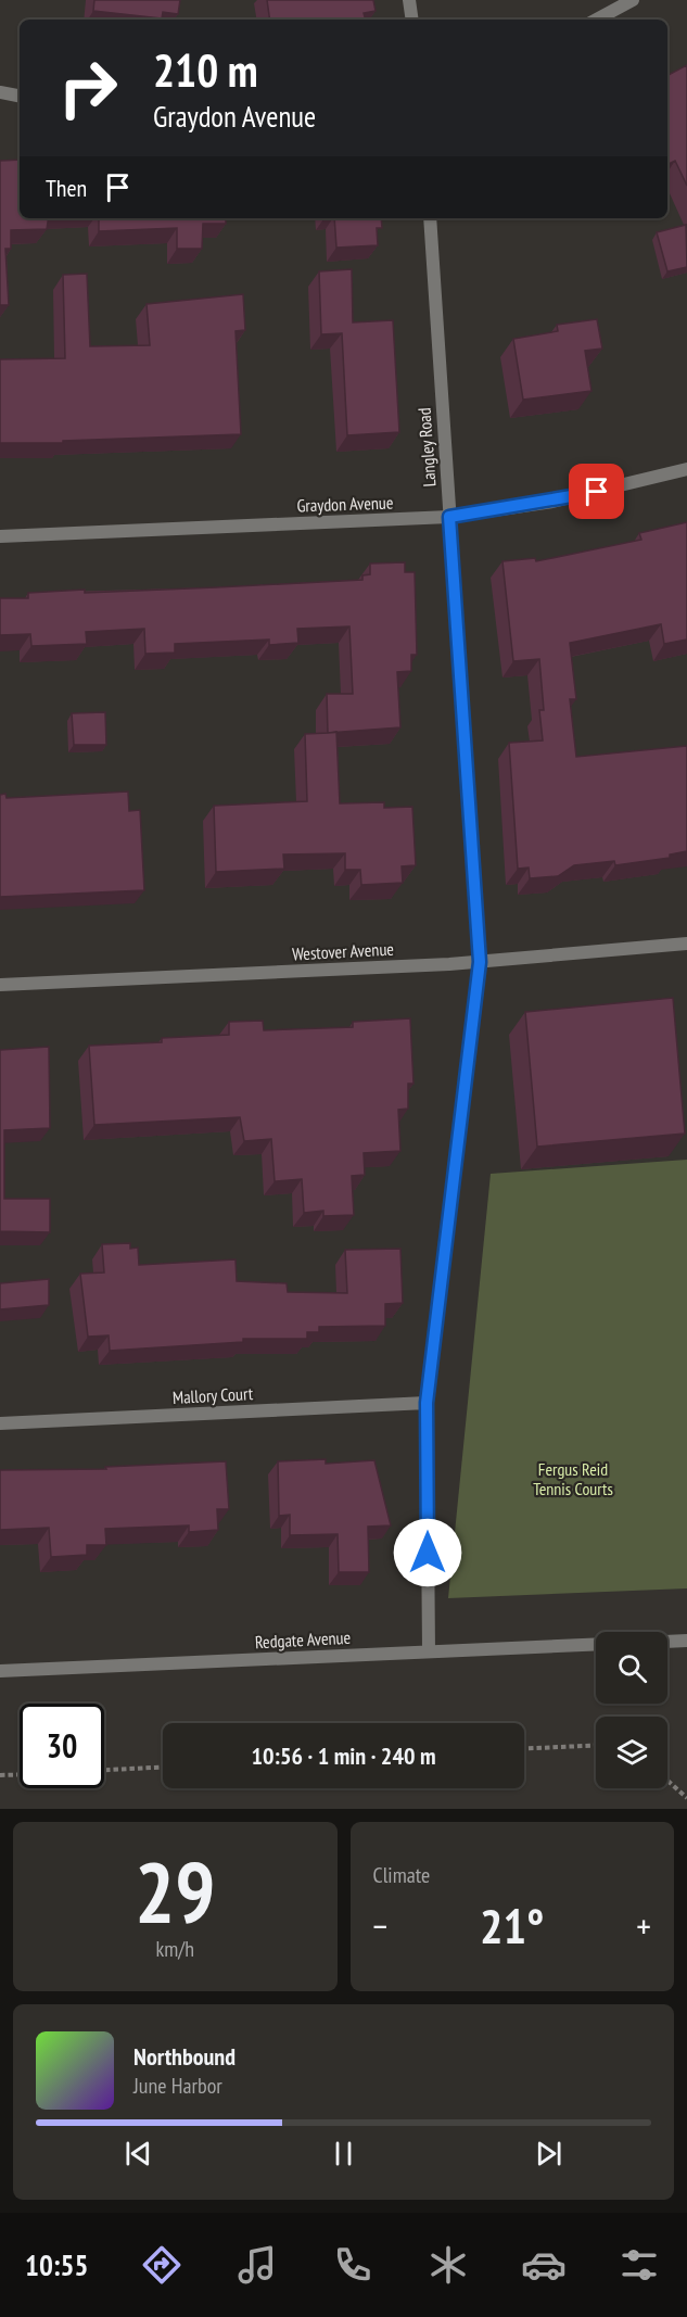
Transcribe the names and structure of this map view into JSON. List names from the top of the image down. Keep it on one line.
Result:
{"streets":{"street":["Langley Road","Graydon Avenue","Westover Avenue","Mallory Court","Redgate Avenue"]},"crossings":[["Langley Road","Graydon Avenue"],["Langley Road","Westover Avenue"],["Langley Road","Mallory Court"],["Langley Road","Redgate Avenue"]],"parks":["Fergus Reid Tennis Courts"],"page":{"turn":["210 m","Graydon Avenue"],"then":"Then","limit":"30","trip":"10:56 · 1 min · 240 m","tile":[["29","km/h"],"Climate"],"heat":["−","21°","+"],"song":["Northbound","June Harbor"],"tabs":"10:55"}}
